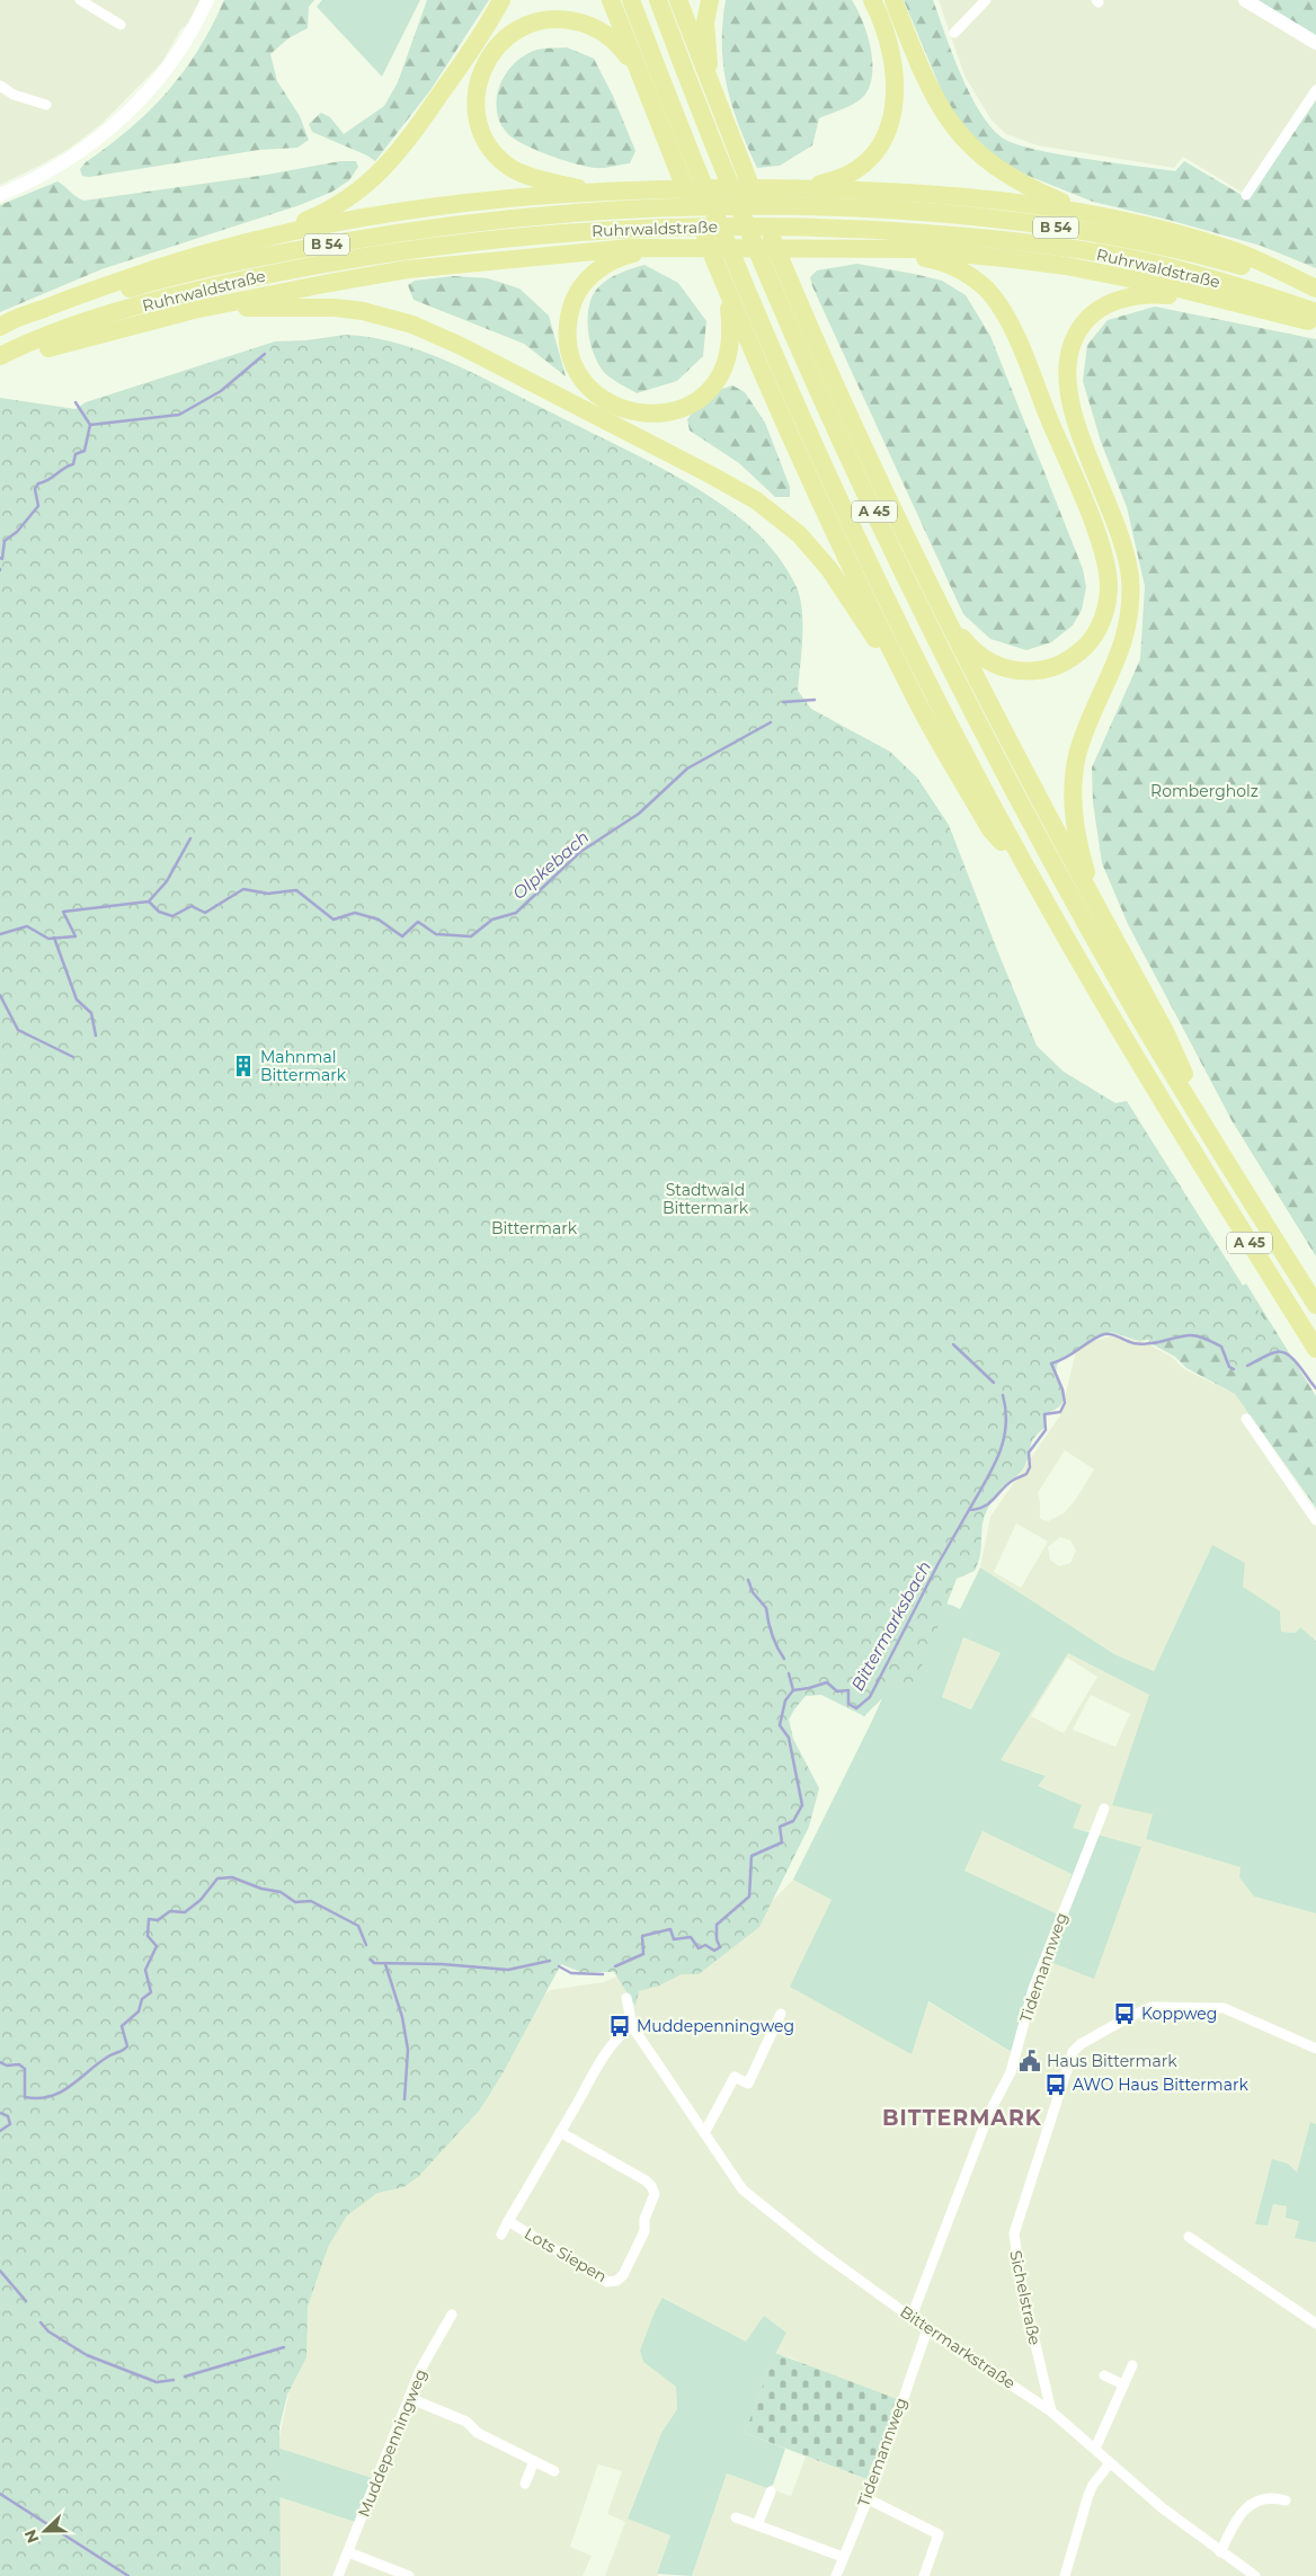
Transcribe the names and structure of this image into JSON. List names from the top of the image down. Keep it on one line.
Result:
{"streets":{"highway":["B 54","Ruhrwaldstraße","A 45"],"street":["Tidemannweg","Lots Siepen","Sichelstraße","Bittermarkstraße","Muddepenningweg"]},"crossings":[["Tidemannweg","Bittermarkstraße"],["Lots Siepen","Bittermarkstraße"],["Sichelstraße","Bittermarkstraße"]],"districts":["BITTERMARK"],"water":["Olpkebach","Bittermarksbach"],"parks":["Rombergholz","Stadtwald Bittermark","Bittermark"],"places":{"building":["Mahnmal Bittermark"],"bus stop":["Koppweg","Muddepenningweg","AWO Haus Bittermark"],"public building":["Haus Bittermark"]},"north":"left"}
